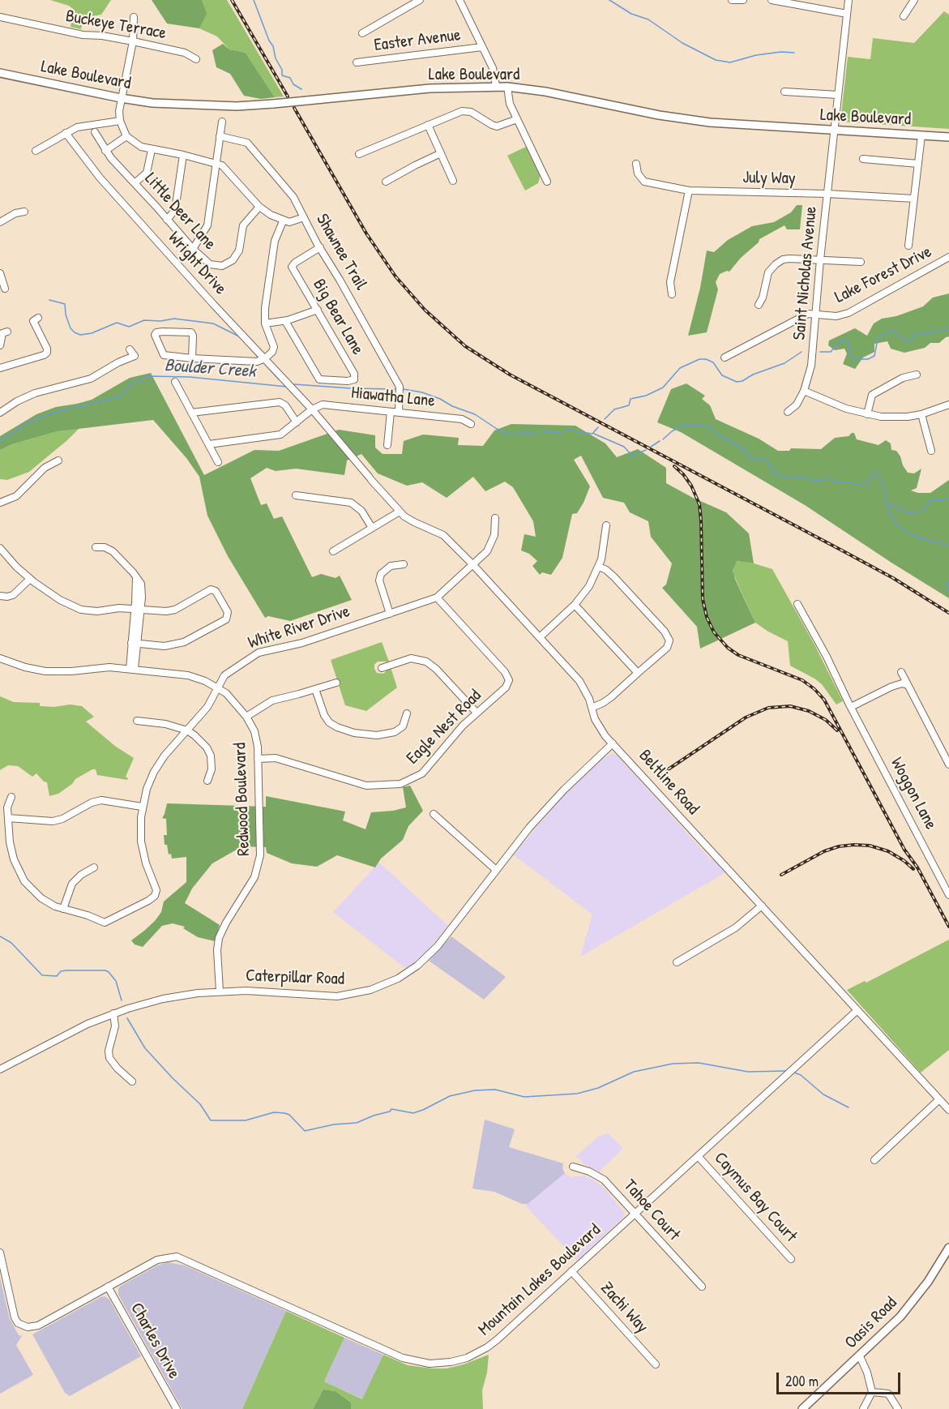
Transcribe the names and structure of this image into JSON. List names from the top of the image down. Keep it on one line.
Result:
{"streets":{"main road":["Lake Boulevard","Oasis Road"],"street":["Buckeye Terrace","Easter Avenue","July Way","Little Deer Lane","Shawnee Trail","Wright Drive","Saint Nicholas Avenue","Lake Forest Drive","Big Bear Lane","Hiawatha Lane","White River Drive","Eagle Nest Road","Beltline Road","Woggon Lane","Redwood Boulevard","Caterpillar Road","Caymus Bay Court","Tahoe Court","Mountain Lakes Boulevard","Zachi Way","Charles Drive"]},"crossings":[["Lake Boulevard","Saint Nicholas Avenue"],["July Way","Saint Nicholas Avenue"],["Shawnee Trail","Big Bear Lane"],["Shawnee Trail","Hiawatha Lane"],["Wright Drive","Hiawatha Lane"],["Wright Drive","Beltline Road"],["Saint Nicholas Avenue","Lake Forest Drive"],["White River Drive","Eagle Nest Road"],["White River Drive","Beltline Road"],["White River Drive","Redwood Boulevard"],["Eagle Nest Road","Redwood Boulevard"],["Beltline Road","Caterpillar Road"],["Beltline Road","Mountain Lakes Boulevard"],["Redwood Boulevard","Caterpillar Road"],["Caymus Bay Court","Mountain Lakes Boulevard"],["Tahoe Court","Mountain Lakes Boulevard"],["Mountain Lakes Boulevard","Zachi Way"],["Mountain Lakes Boulevard","Charles Drive"]],"water":["Boulder Creek"],"scale_bar":"200 m"}
